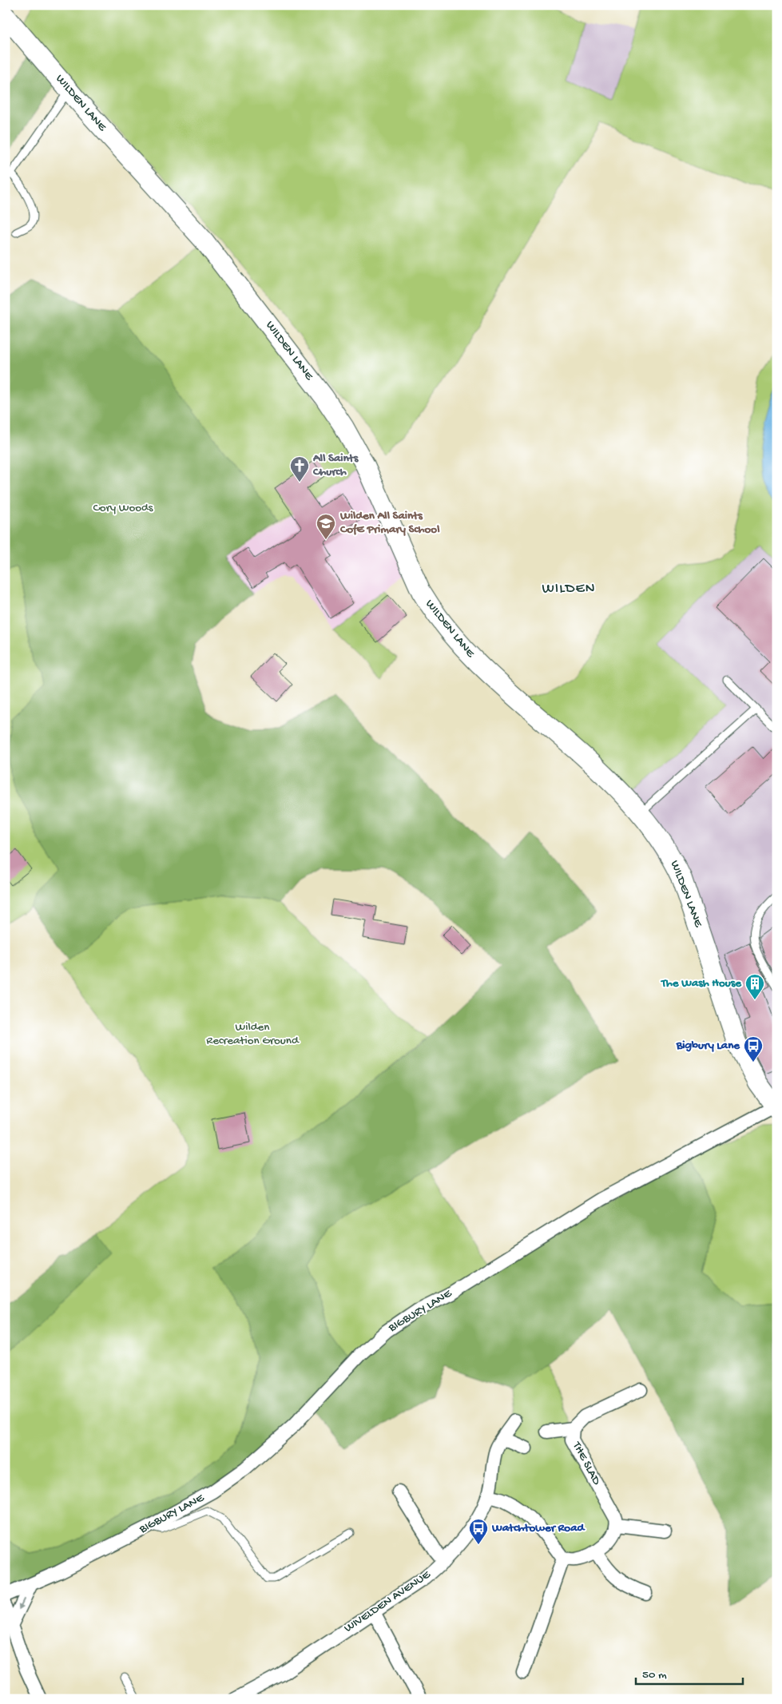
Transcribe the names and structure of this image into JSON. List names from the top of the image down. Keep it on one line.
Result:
{"streets":{"street":["WILDEN LANE","BIGBURY LANE","THE SLAD","WIVELDEN AVENUE"]},"crossings":[["WILDEN LANE","BIGBURY LANE"]],"districts":["WILDEN"],"parks":["Cory Woods","Wilden Recreation Ground"],"places":{"church":["All Saints Church"],"school or university":["Wilden All Saints CofE Primary School"],"building":["The Wash House"],"bus stop":["Bigbury Lane","Watchtower Road"]},"scale_bar":"50 m"}
